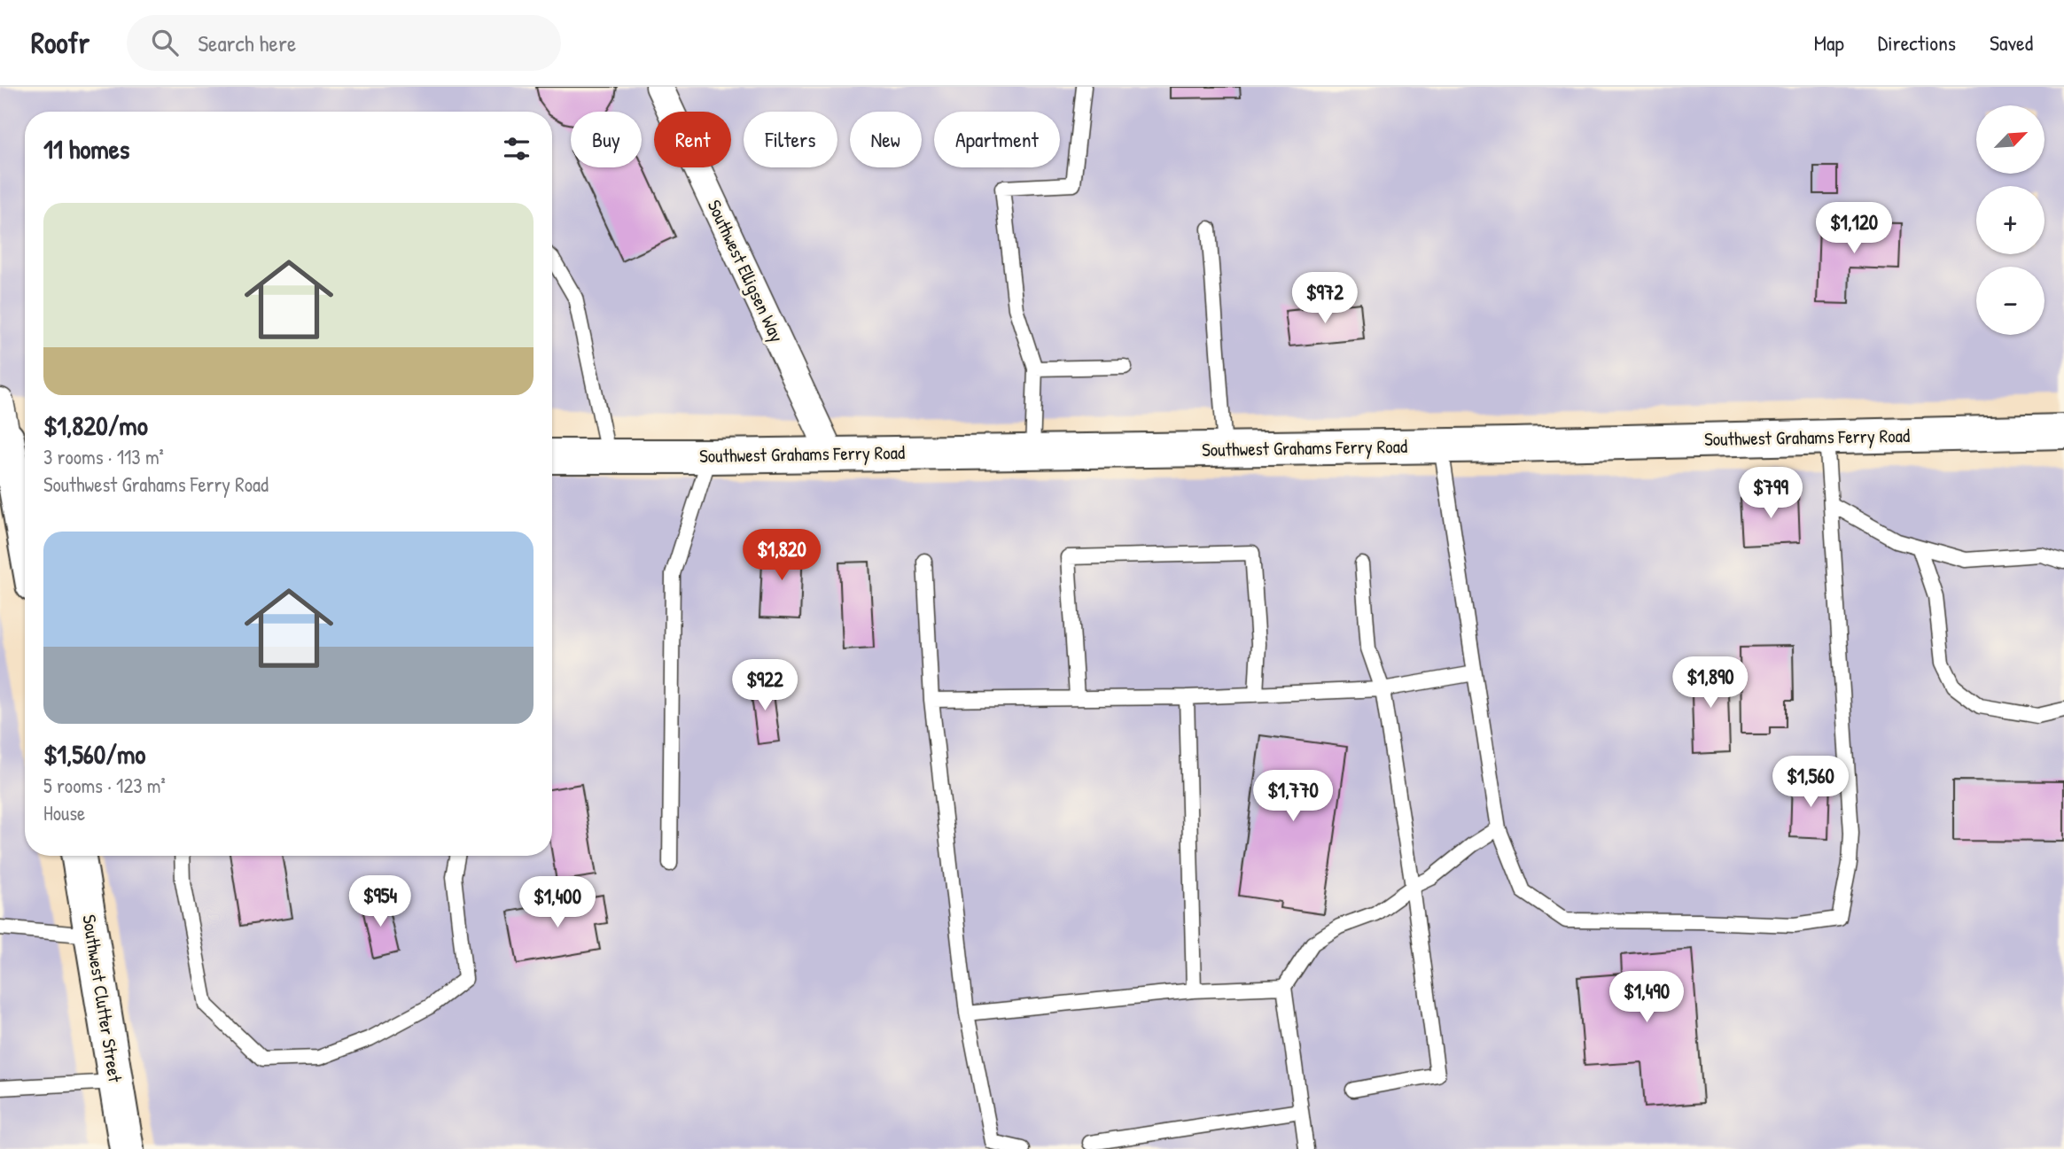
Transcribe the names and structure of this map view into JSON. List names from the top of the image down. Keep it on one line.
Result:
{"streets":{"main road":["Southwest Grahams Ferry Road","Southwest Clutter Street"],"street":["Southwest Elligsen Way"]},"crossings":[["Southwest Elligsen Way","Southwest Grahams Ferry Road"]],"north":"top right","page":{"header":"Roofr","search":"Search here","nav":["Map","Directions","Saved"],"map_buttons":["+","−"],"chip":["Buy","Rent","Filters","New","Apartment"],"heading":"11 homes","list":[{"name":"$1,820/mo","note":"3 rooms · 113 m² · Southwest Grahams Ferry Road"},{"name":"$1,560/mo","note":"5 rooms · 123 m² · House"}],"price":["$1,120","$972","$799","$1,820","$1,890","$922","$1,560","$1,770","$954","$1,400","$1,490"]}}
